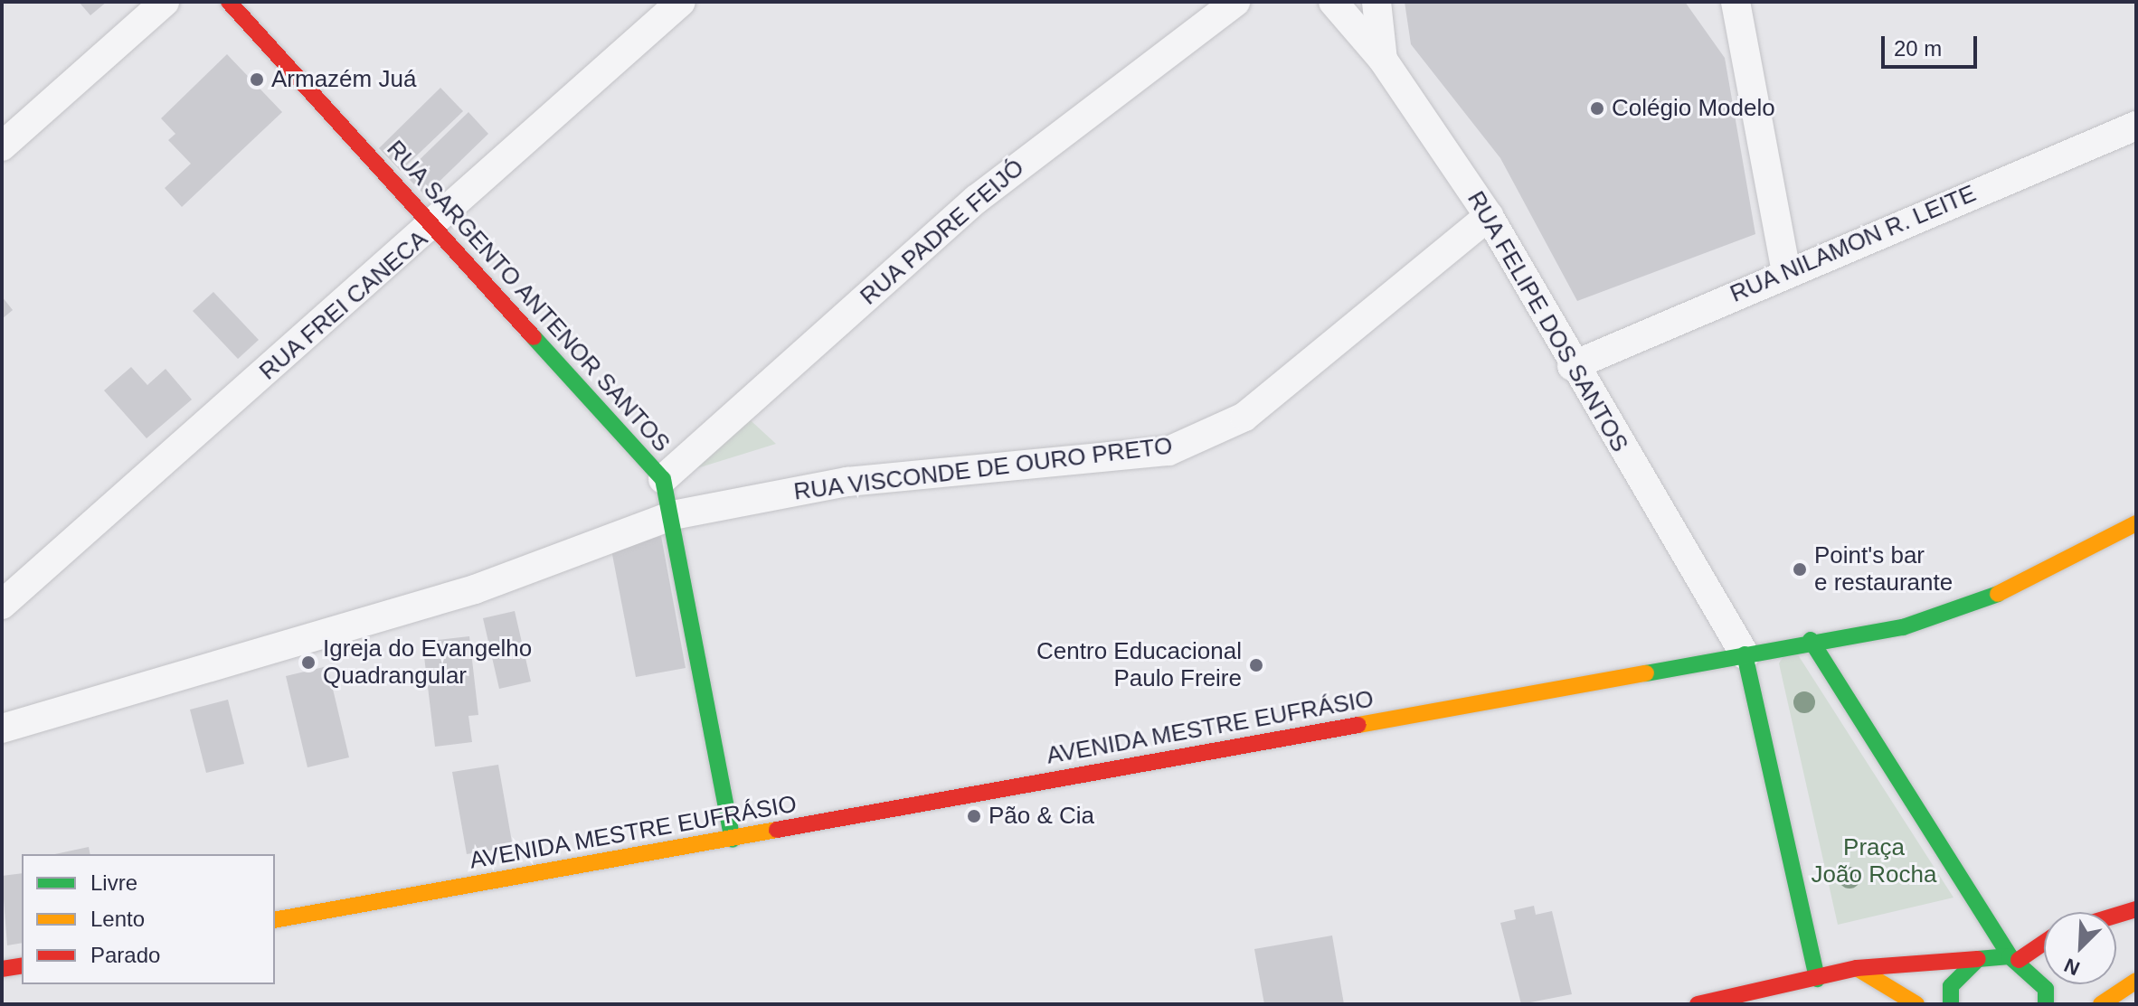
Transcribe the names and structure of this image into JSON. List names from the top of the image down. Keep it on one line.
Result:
{"streets":{"street":["RUA PADRE FEIJÓ","RUA NILAMON R. LEITE","RUA SARGENTO ANTENOR SANTOS","RUA FREI CANECA","RUA FELIPE DOS SANTOS","RUA VISCONDE DE OURO PRETO","AVENIDA MESTRE EUFRÁSIO"]},"crossings":[["RUA PADRE FEIJÓ","RUA SARGENTO ANTENOR SANTOS"],["RUA NILAMON R. LEITE","RUA FELIPE DOS SANTOS"],["RUA SARGENTO ANTENOR SANTOS","RUA FREI CANECA"],["RUA SARGENTO ANTENOR SANTOS","RUA VISCONDE DE OURO PRETO"],["RUA SARGENTO ANTENOR SANTOS","AVENIDA MESTRE EUFRÁSIO"],["RUA FELIPE DOS SANTOS","RUA VISCONDE DE OURO PRETO"],["RUA FELIPE DOS SANTOS","AVENIDA MESTRE EUFRÁSIO"]],"parks":["Praça João Rocha"],"places":["Armazém Juá","Colégio Modelo","Point's bar e restaurante","Igreja do Evangelho Quadrangular","Centro Educacional Paulo Freire","Pão & Cia"],"legend":["Livre","Lento","Parado"],"scale_bar":"20 m","north":"bottom left"}
